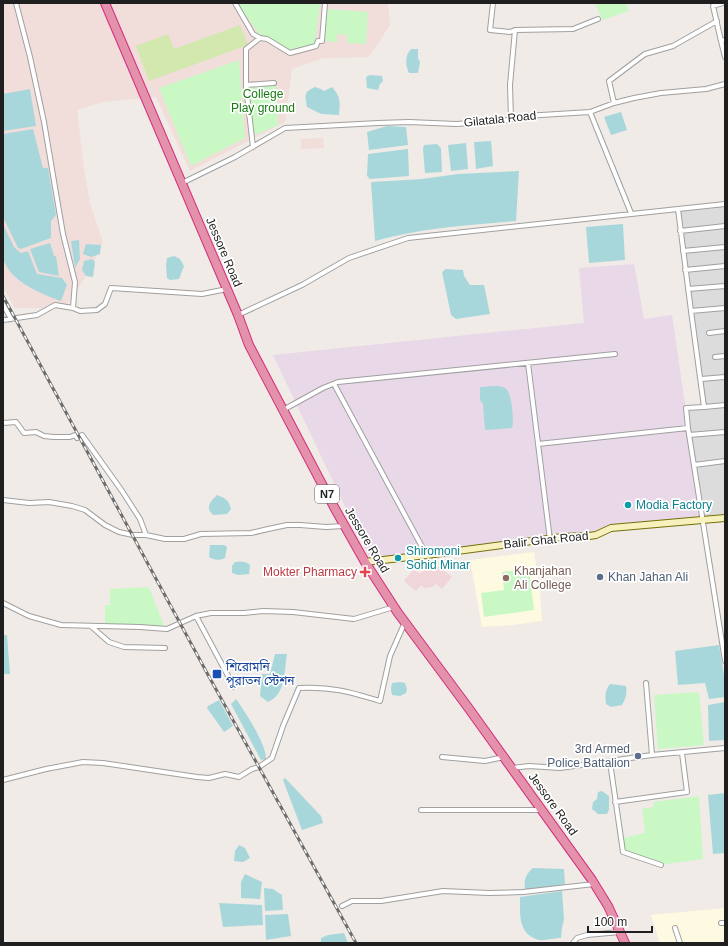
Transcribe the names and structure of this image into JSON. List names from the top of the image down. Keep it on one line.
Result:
{"streets":{"highway":["Jessore Road","N7"],"street":["Gilatala Road","Balir Ghat Road"]},"crossings":[["Gilatala Road","Jessore Road"],["Jessore Road","Balir Ghat Road"]],"parks":["College Play ground"],"places":{"other":["Modia Factory","Shiromoni Sohid Minar","Khan Jahan Ali","Khanjahan Ali College","3rd Armed Police Battalion"],"health":["Mokter Pharmacy"],"transit":["শিরোমনি পুরাতন স্টেশন"]},"scale_bar":"100 m"}
